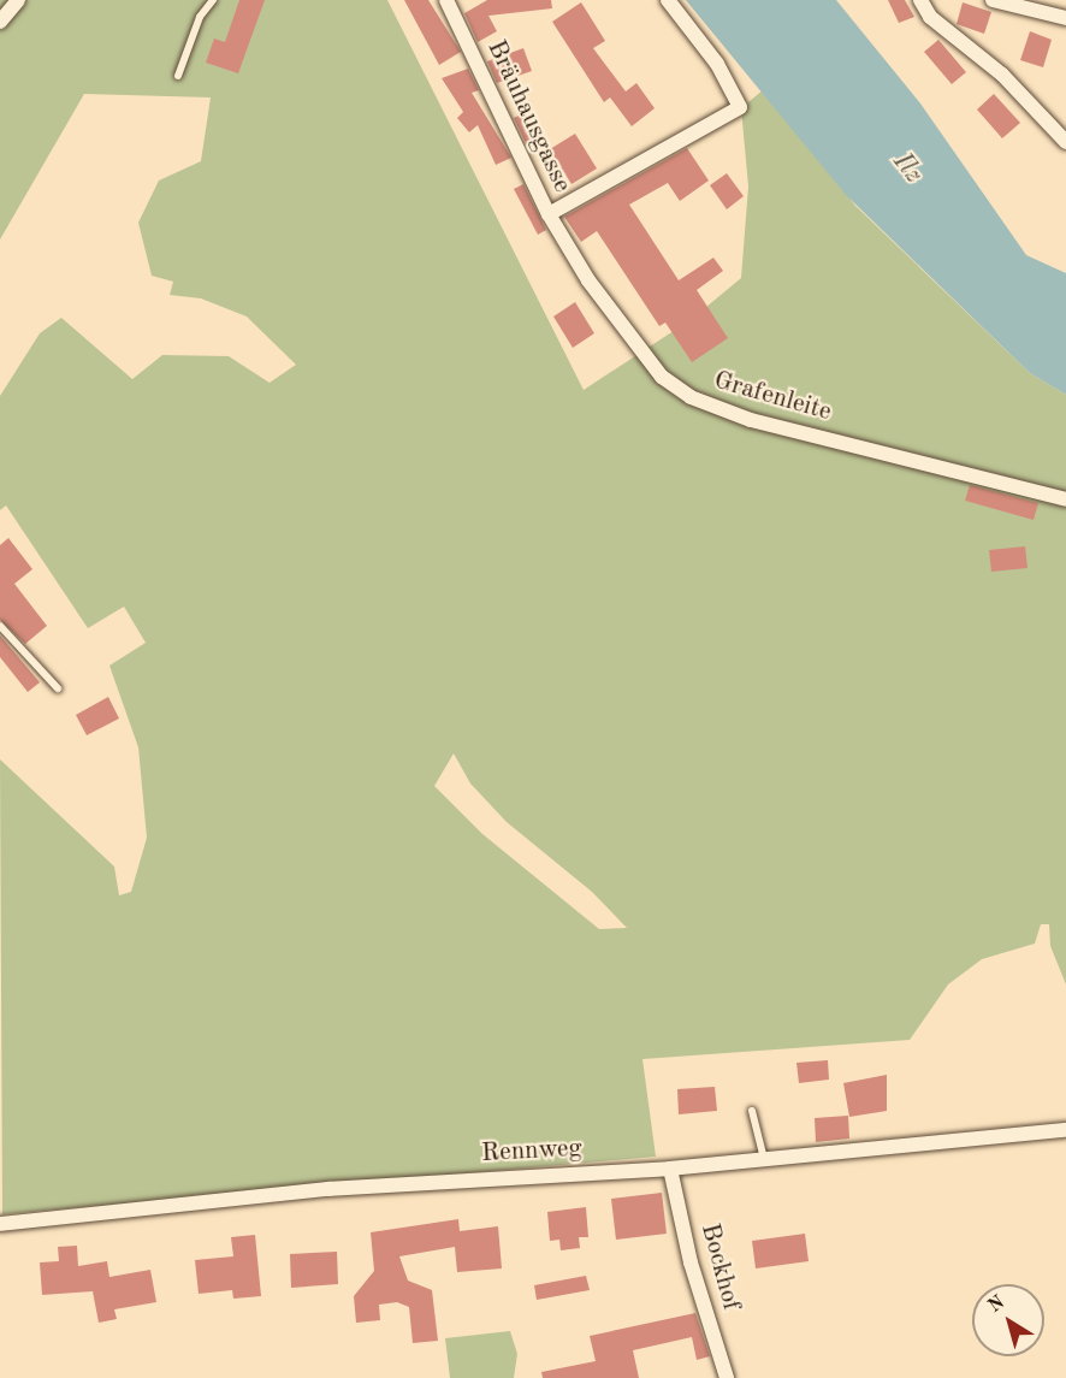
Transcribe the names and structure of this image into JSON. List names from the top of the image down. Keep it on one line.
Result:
{"streets":{"street":["Bräuhausgasse","Grafenleite","Rennweg","Bockhof"]},"crossings":[["Bräuhausgasse","Grafenleite"],["Rennweg","Bockhof"]],"water":["Ilz"],"north":"top left"}
